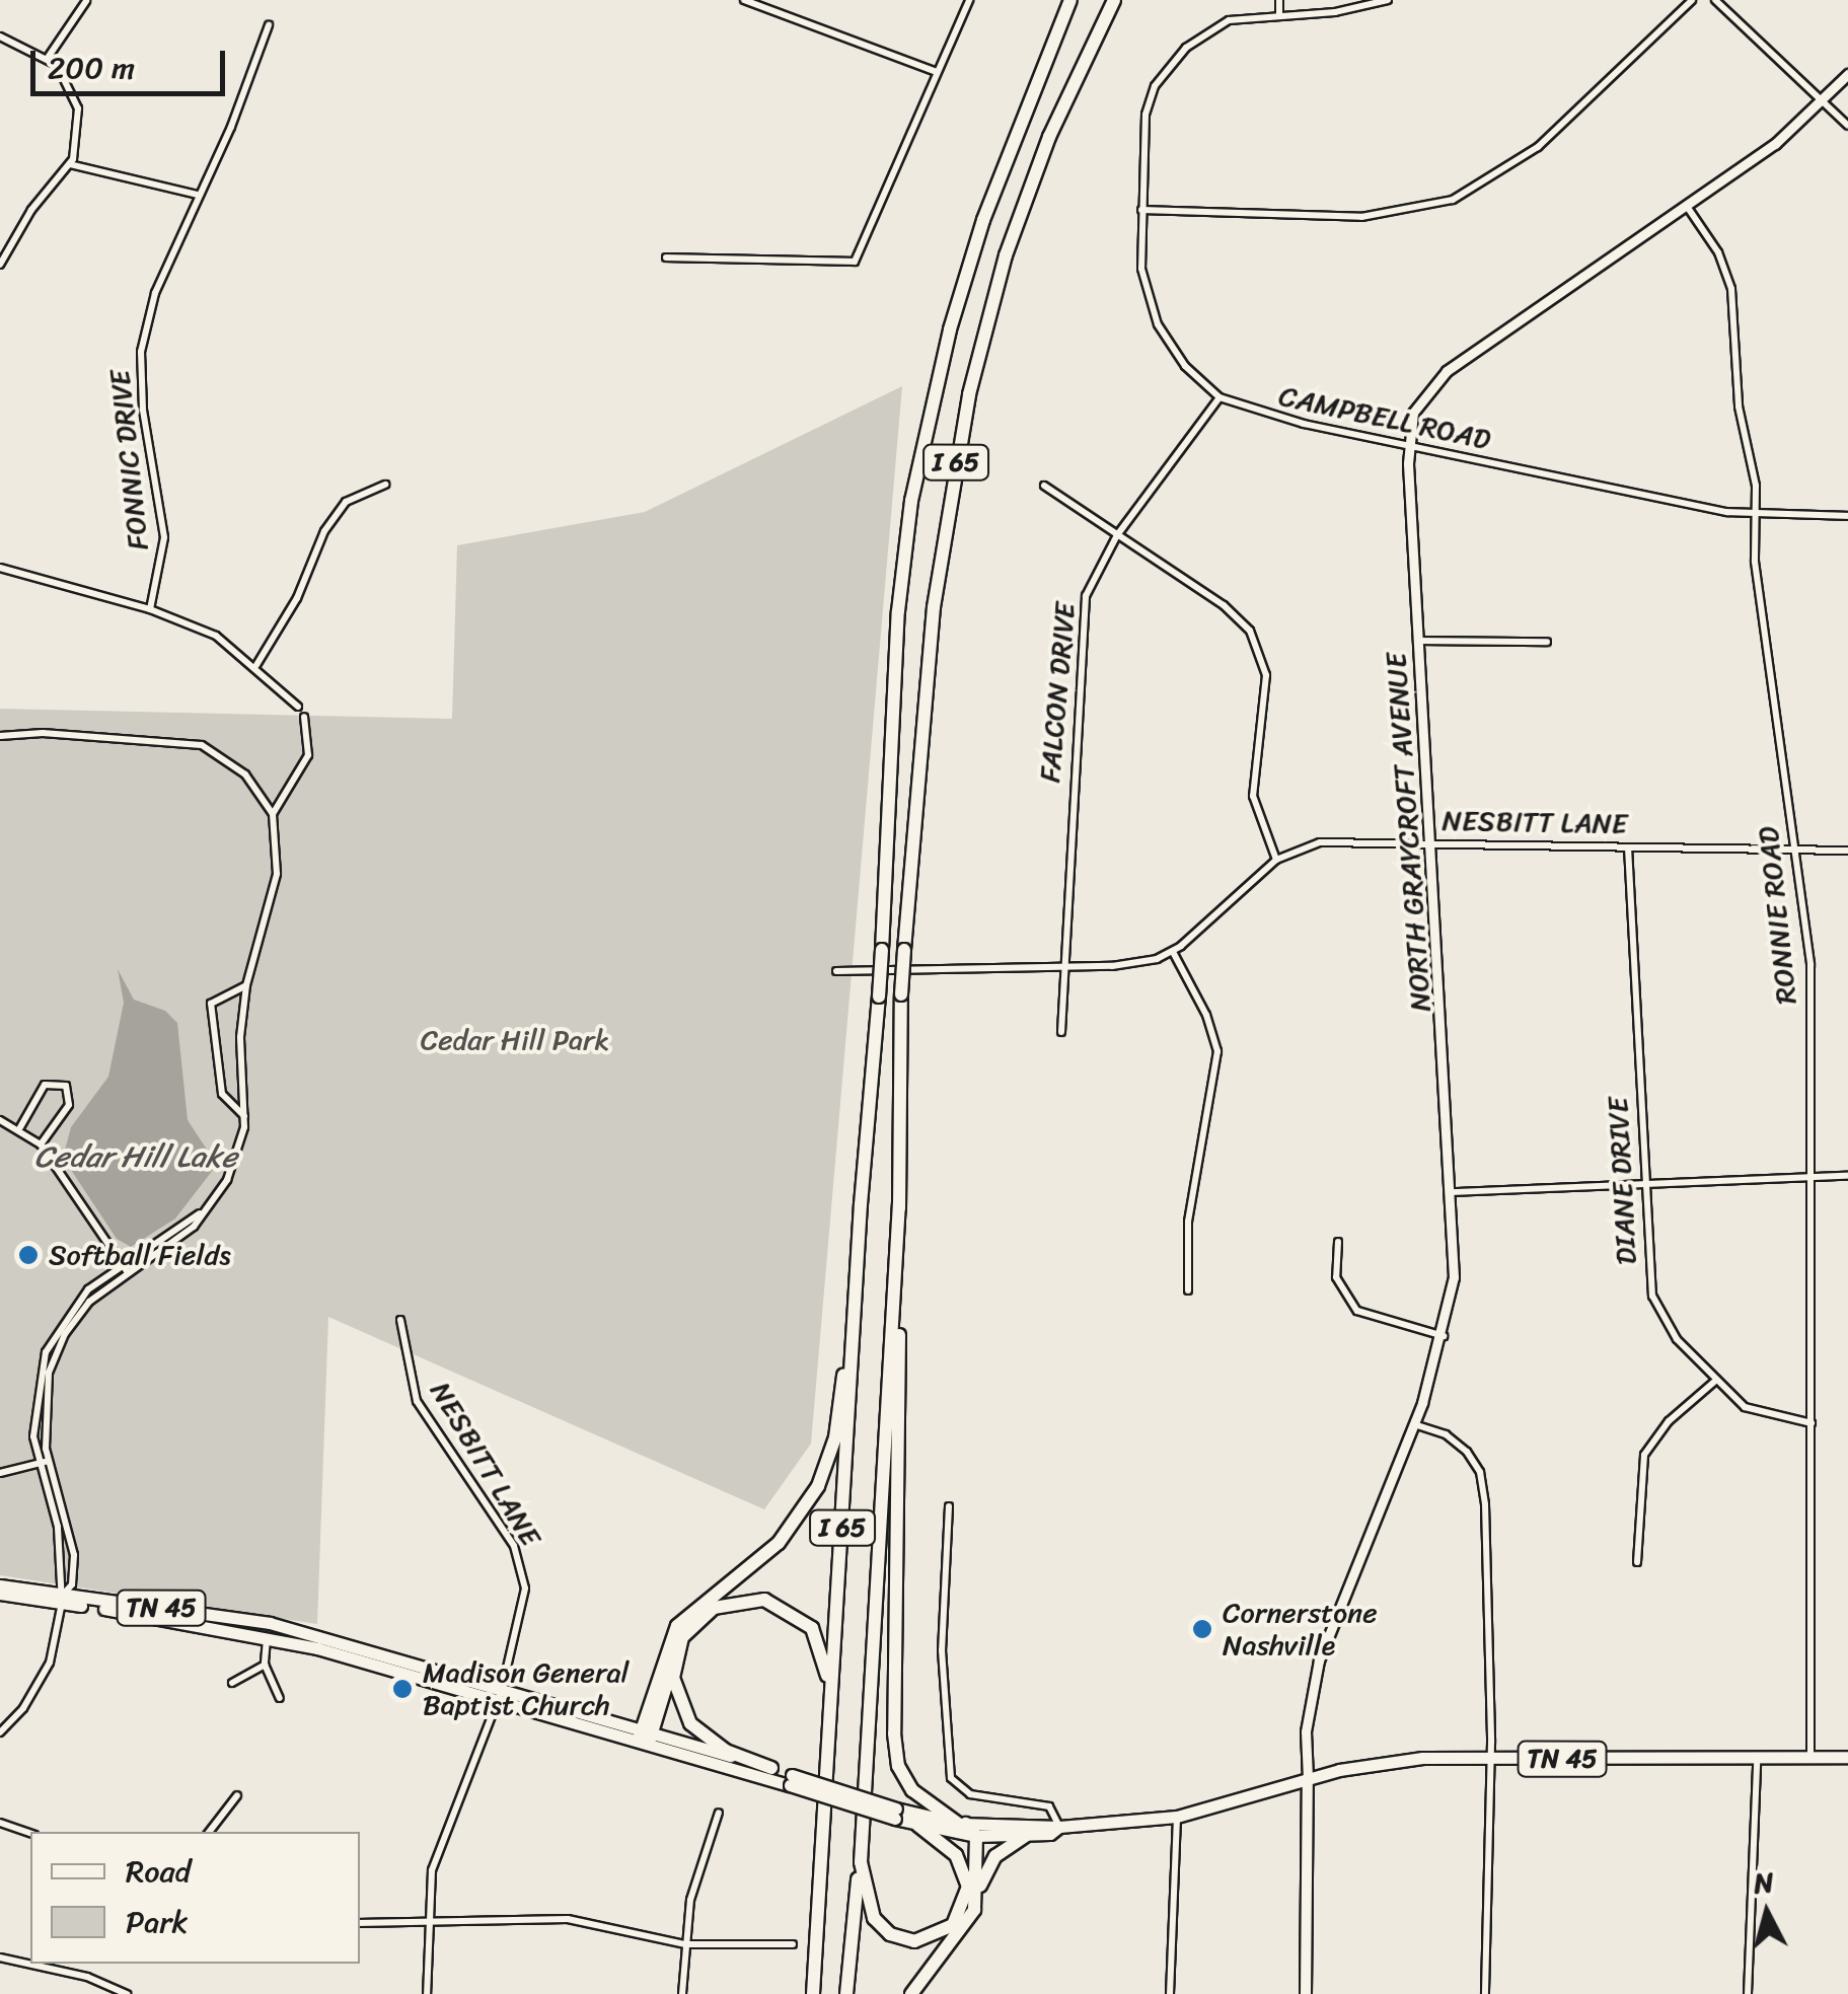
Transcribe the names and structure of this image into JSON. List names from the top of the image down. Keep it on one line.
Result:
{"streets":{"highway":["I 65"],"main road":["TN 45"],"street":["CAMPBELL ROAD","FONNIC DRIVE","FALCON DRIVE","NESBITT LANE","NORTH GRAYCROFT AVENUE","RONNIE ROAD","DIANE DRIVE"]},"crossings":[["CAMPBELL ROAD","FALCON DRIVE"],["CAMPBELL ROAD","NORTH GRAYCROFT AVENUE"],["CAMPBELL ROAD","RONNIE ROAD"],["FALCON DRIVE","NESBITT LANE"],["NESBITT LANE","NORTH GRAYCROFT AVENUE"],["NESBITT LANE","RONNIE ROAD"],["NESBITT LANE","DIANE DRIVE"],["NESBITT LANE","TN 45"],["NORTH GRAYCROFT AVENUE","RONNIE ROAD"],["NORTH GRAYCROFT AVENUE","TN 45"],["RONNIE ROAD","DIANE DRIVE"],["RONNIE ROAD","TN 45"]],"water":["Cedar Hill Lake"],"parks":["Cedar Hill Park"],"places":["Softball Fields","Cornerstone Nashville","Madison General Baptist Church"],"legend":["Road","Park"],"scale_bar":"200 m","north":"top"}
